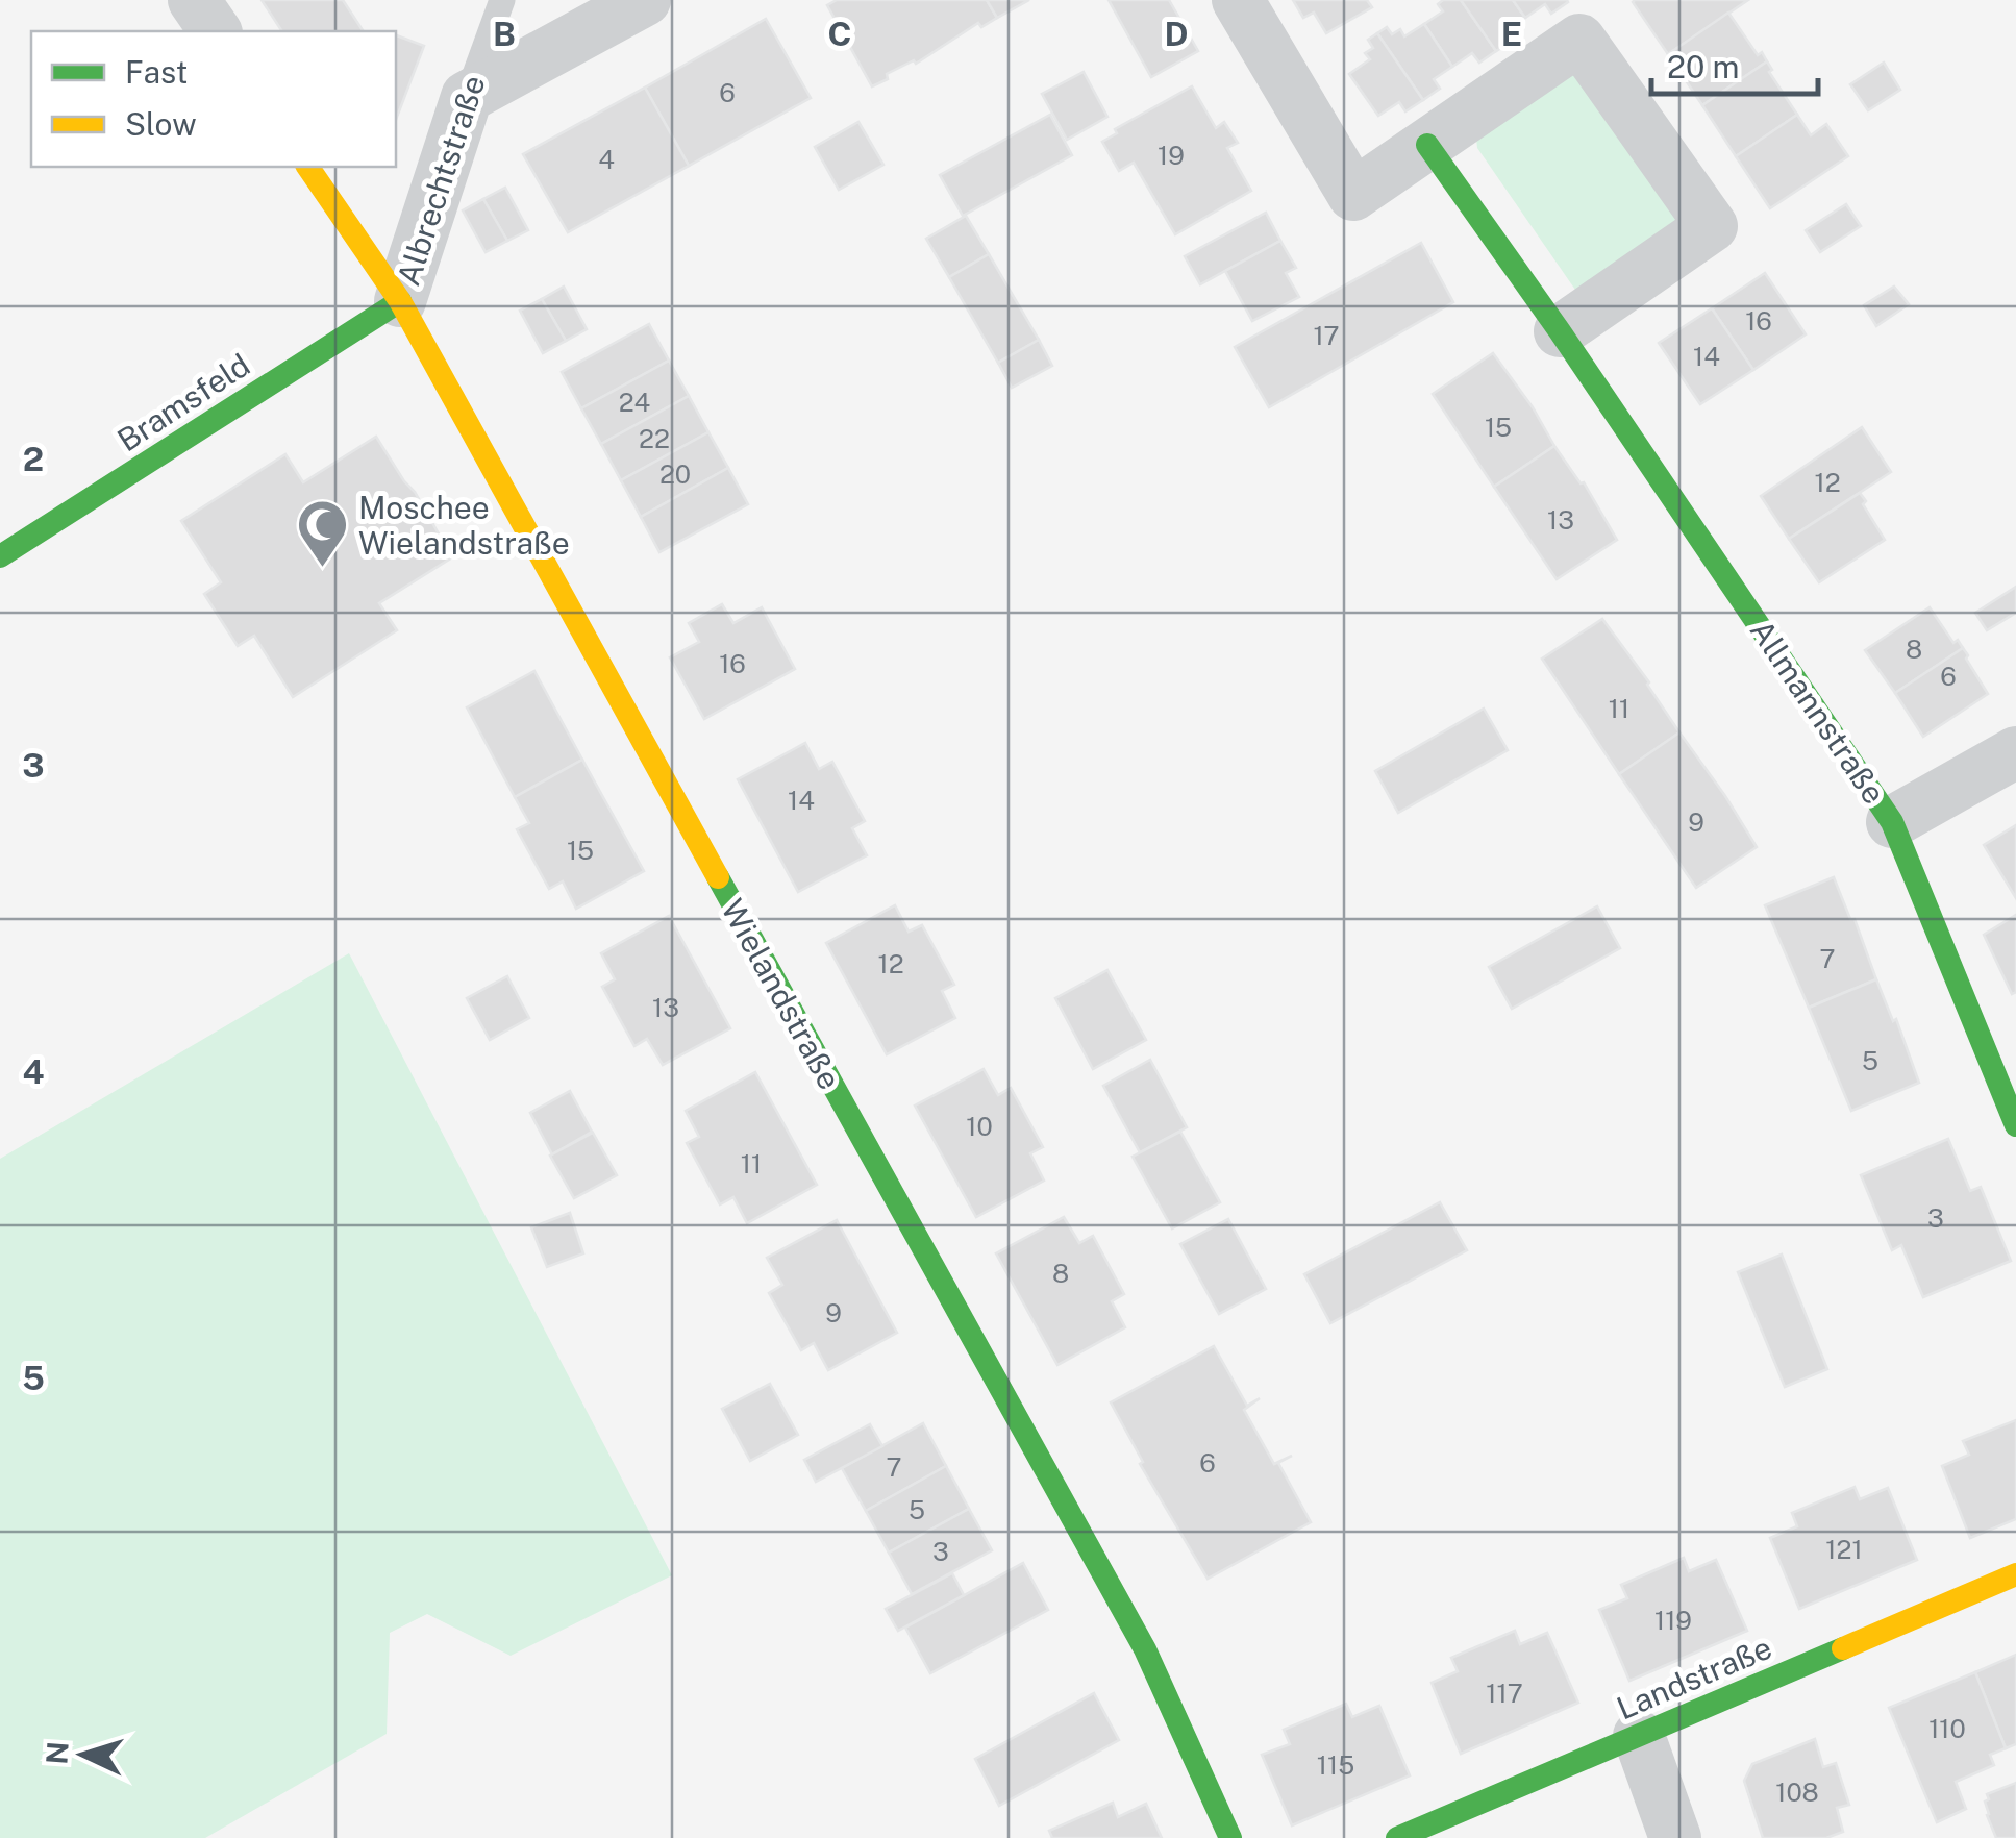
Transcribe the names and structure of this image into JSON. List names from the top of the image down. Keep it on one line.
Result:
{"streets":{"street":["Albrechtstraße","Bramsfeld","Allmannstraße","Wielandstraße","Landstraße"]},"crossings":[["Albrechtstraße","Bramsfeld"],["Albrechtstraße","Wielandstraße"],["Bramsfeld","Wielandstraße"]],"places":{"mosque":["Moschee Wielandstraße"]},"house_numbers":["6","19","4","16","17","14","24","15","22","20","12","13","8","16","6","11","14","9","15","7","12","13","5","10","11","3","8","9","6","7","5","121","3","119","117","110","115","108"],"legend":["Fast","Slow"],"scale_bar":"20 m","north":"left","grid":{"columns":["B","C","D","E"],"rows":["2","3","4","5"]}}
